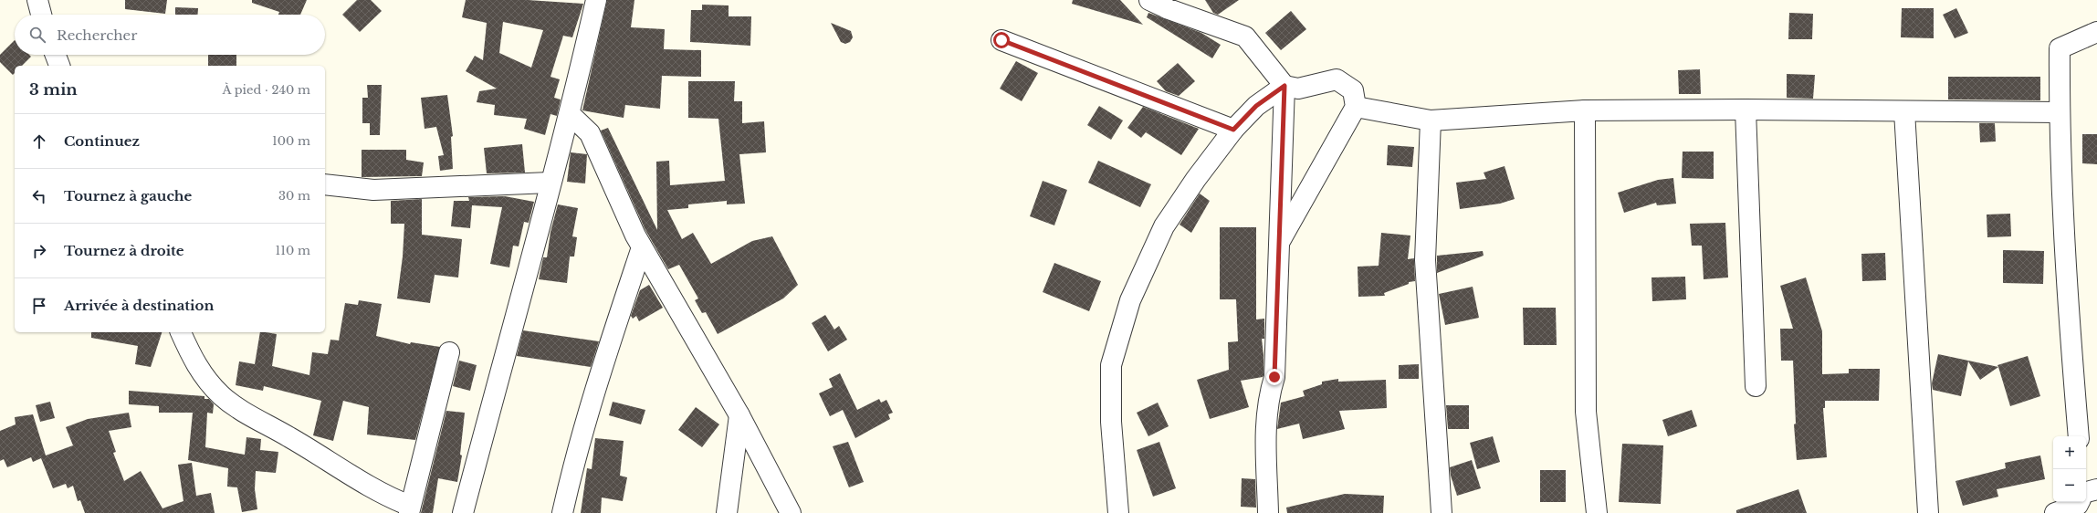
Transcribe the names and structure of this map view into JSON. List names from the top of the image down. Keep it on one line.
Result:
{"page":{"search":"Rechercher","heading":["3 min","À pied · 240 m"],"list":[["Continuez","100 m"],["Tournez à gauche","30 m"],["Tournez à droite","110 m"],"Arrivée à destination"],"map_buttons":["+","−"]}}
